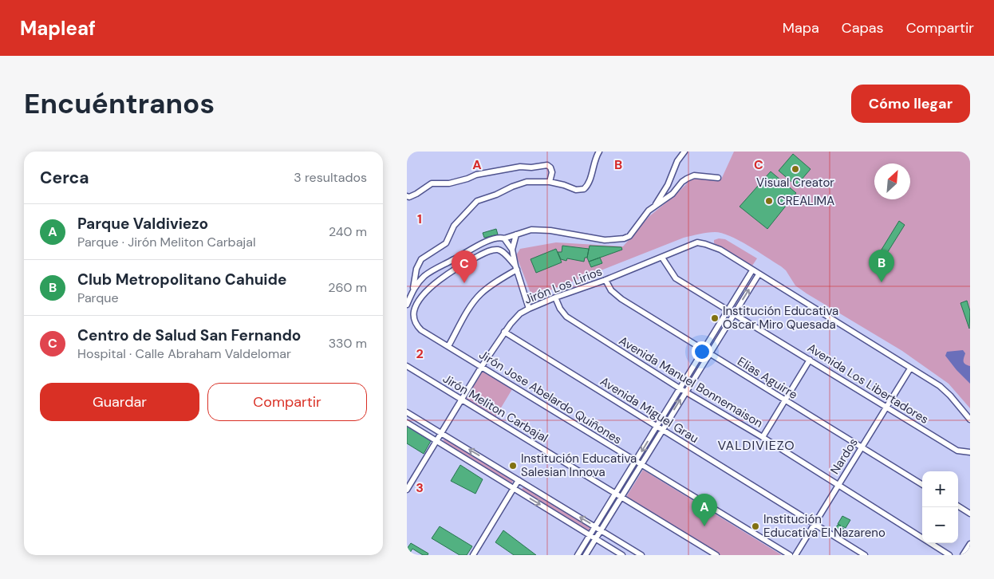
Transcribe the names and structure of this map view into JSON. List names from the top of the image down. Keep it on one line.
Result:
{"streets":{"street":["Jirón Los Lirios","Elias Aguirre","Avenida Manuel Bonnemaison","Avenida Los Libertadores","Jirón Jose Abelardo Quiñones","Jirón Meliton Carbajal","Avenida Miguel Grau","Nardos"]},"crossings":[["Jirón Los Lirios","Elias Aguirre"],["Jirón Los Lirios","Avenida Manuel Bonnemaison"],["Jirón Los Lirios","Avenida Los Libertadores"],["Jirón Los Lirios","Jirón Jose Abelardo Quiñones"],["Jirón Los Lirios","Jirón Meliton Carbajal"],["Jirón Los Lirios","Avenida Miguel Grau"],["Elias Aguirre","Nardos"],["Avenida Manuel Bonnemaison","Nardos"],["Avenida Los Libertadores","Nardos"],["Avenida Miguel Grau","Nardos"]],"districts":["VALDIVIEZO"],"places":["Visual Creator","CREALIMA","Institución Educativa Oscar Miro Quesada","Institución Educativa Salesian Innova","Institución Educativa El Nazareno"],"north":"top right","page":{"header":"Mapleaf","nav":["Mapa","Capas","Compartir"],"buttons":["Cómo llegar",["Guardar","Compartir"]],"title":"Encuéntranos","heading":["Cerca","3 resultados"],"list":[{"mark":"A","name":"Parque Valdiviezo","note":"Parque · Jirón Meliton Carbajal","value":"240 m"},{"mark":"B","name":"Club Metropolitano Cahuide","note":"Parque","value":"260 m"},{"mark":"C","name":"Centro de Salud San Fernando","note":"Hospital · Calle Abraham Valdelomar","value":"330 m"}],"pins":["B","C","A"],"map_buttons":["+","−"]},"grid":{"columns":["A","B","C"],"rows":["1","2","3"]}}
